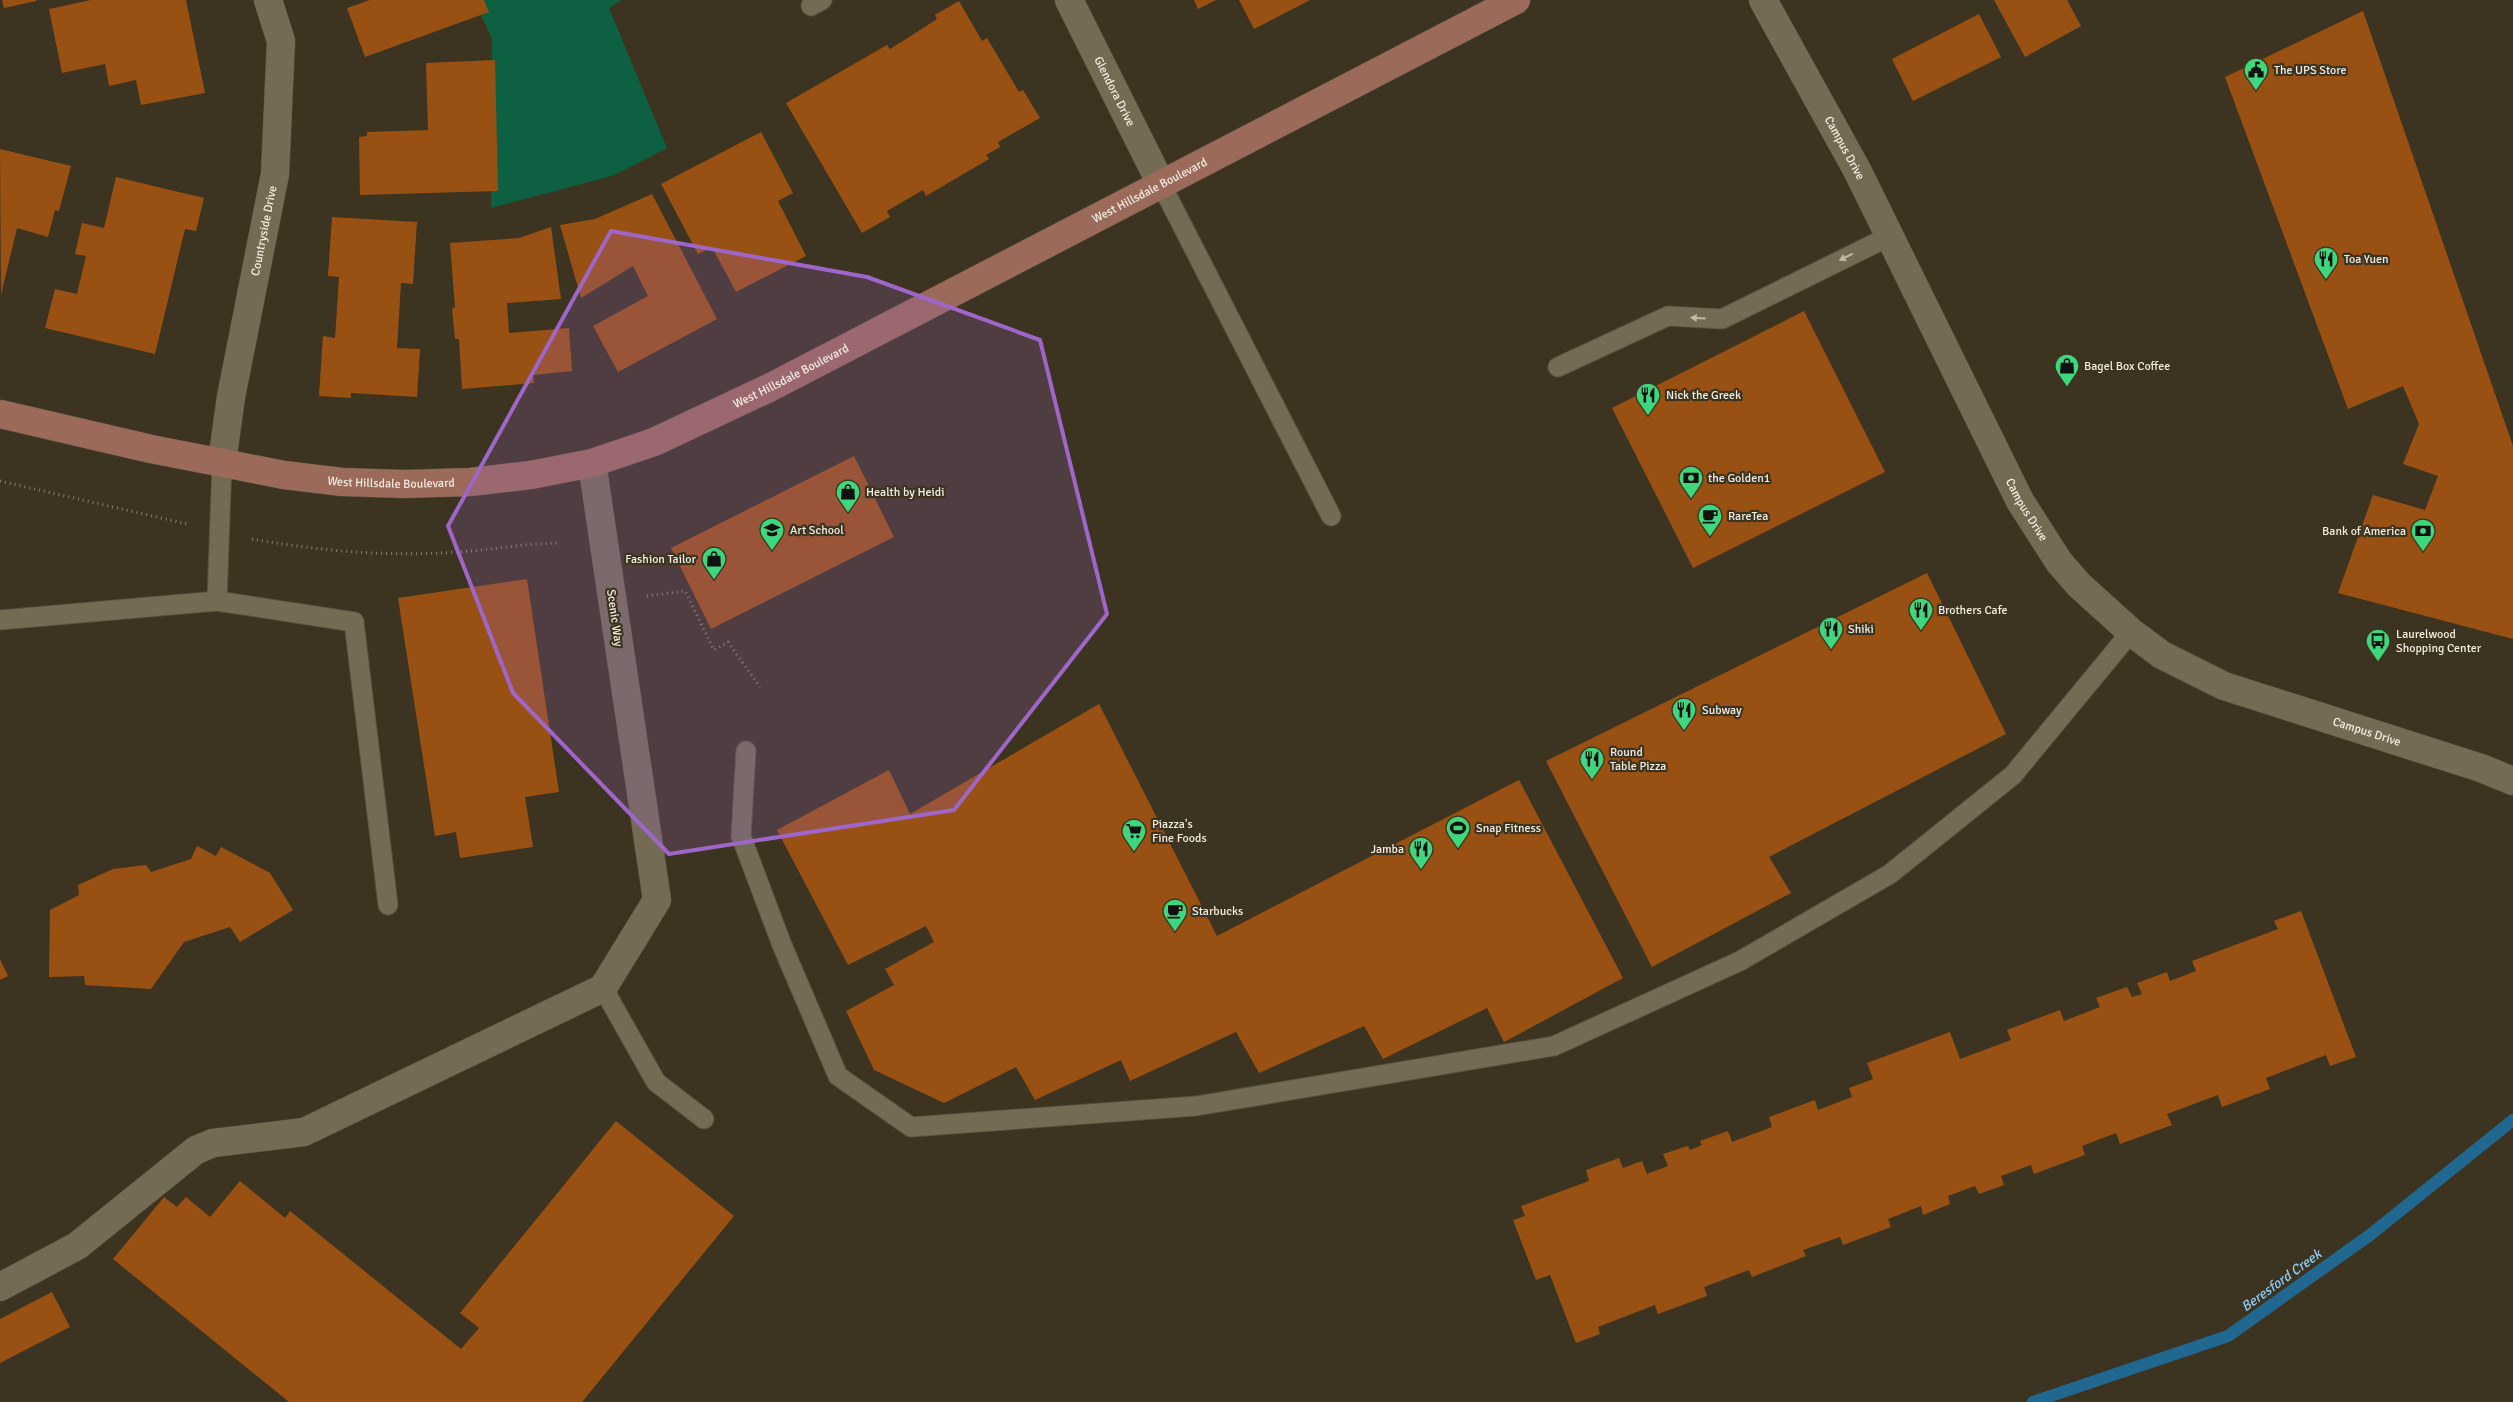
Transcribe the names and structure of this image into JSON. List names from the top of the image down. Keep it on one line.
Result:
{"streets":{"main road":["West Hillsdale Boulevard"],"street":["Glendora Drive","Campus Drive","Countryside Drive","Scenic Way"]},"crossings":[["Glendora Drive","West Hillsdale Boulevard"],["West Hillsdale Boulevard","Countryside Drive"],["West Hillsdale Boulevard","Scenic Way"]],"water":["Beresford Creek"],"places":{"public building":["The UPS Store"],"restaurant":["Toa Yuen","Nick the Greek","Brothers Cafe","Shiki","Subway","Round Table Pizza","Jamba"],"shop":["Bagel Box Coffee","Health by Heidi","Fashion Tailor"],"bank":["the Golden1","Bank of America"],"cafe":["RareTea","Starbucks"],"school or university":["Art School"],"bus stop":["Laurelwood Shopping Center"],"sports":["Snap Fitness"],"supermarket":["Piazza's Fine Foods"]}}
